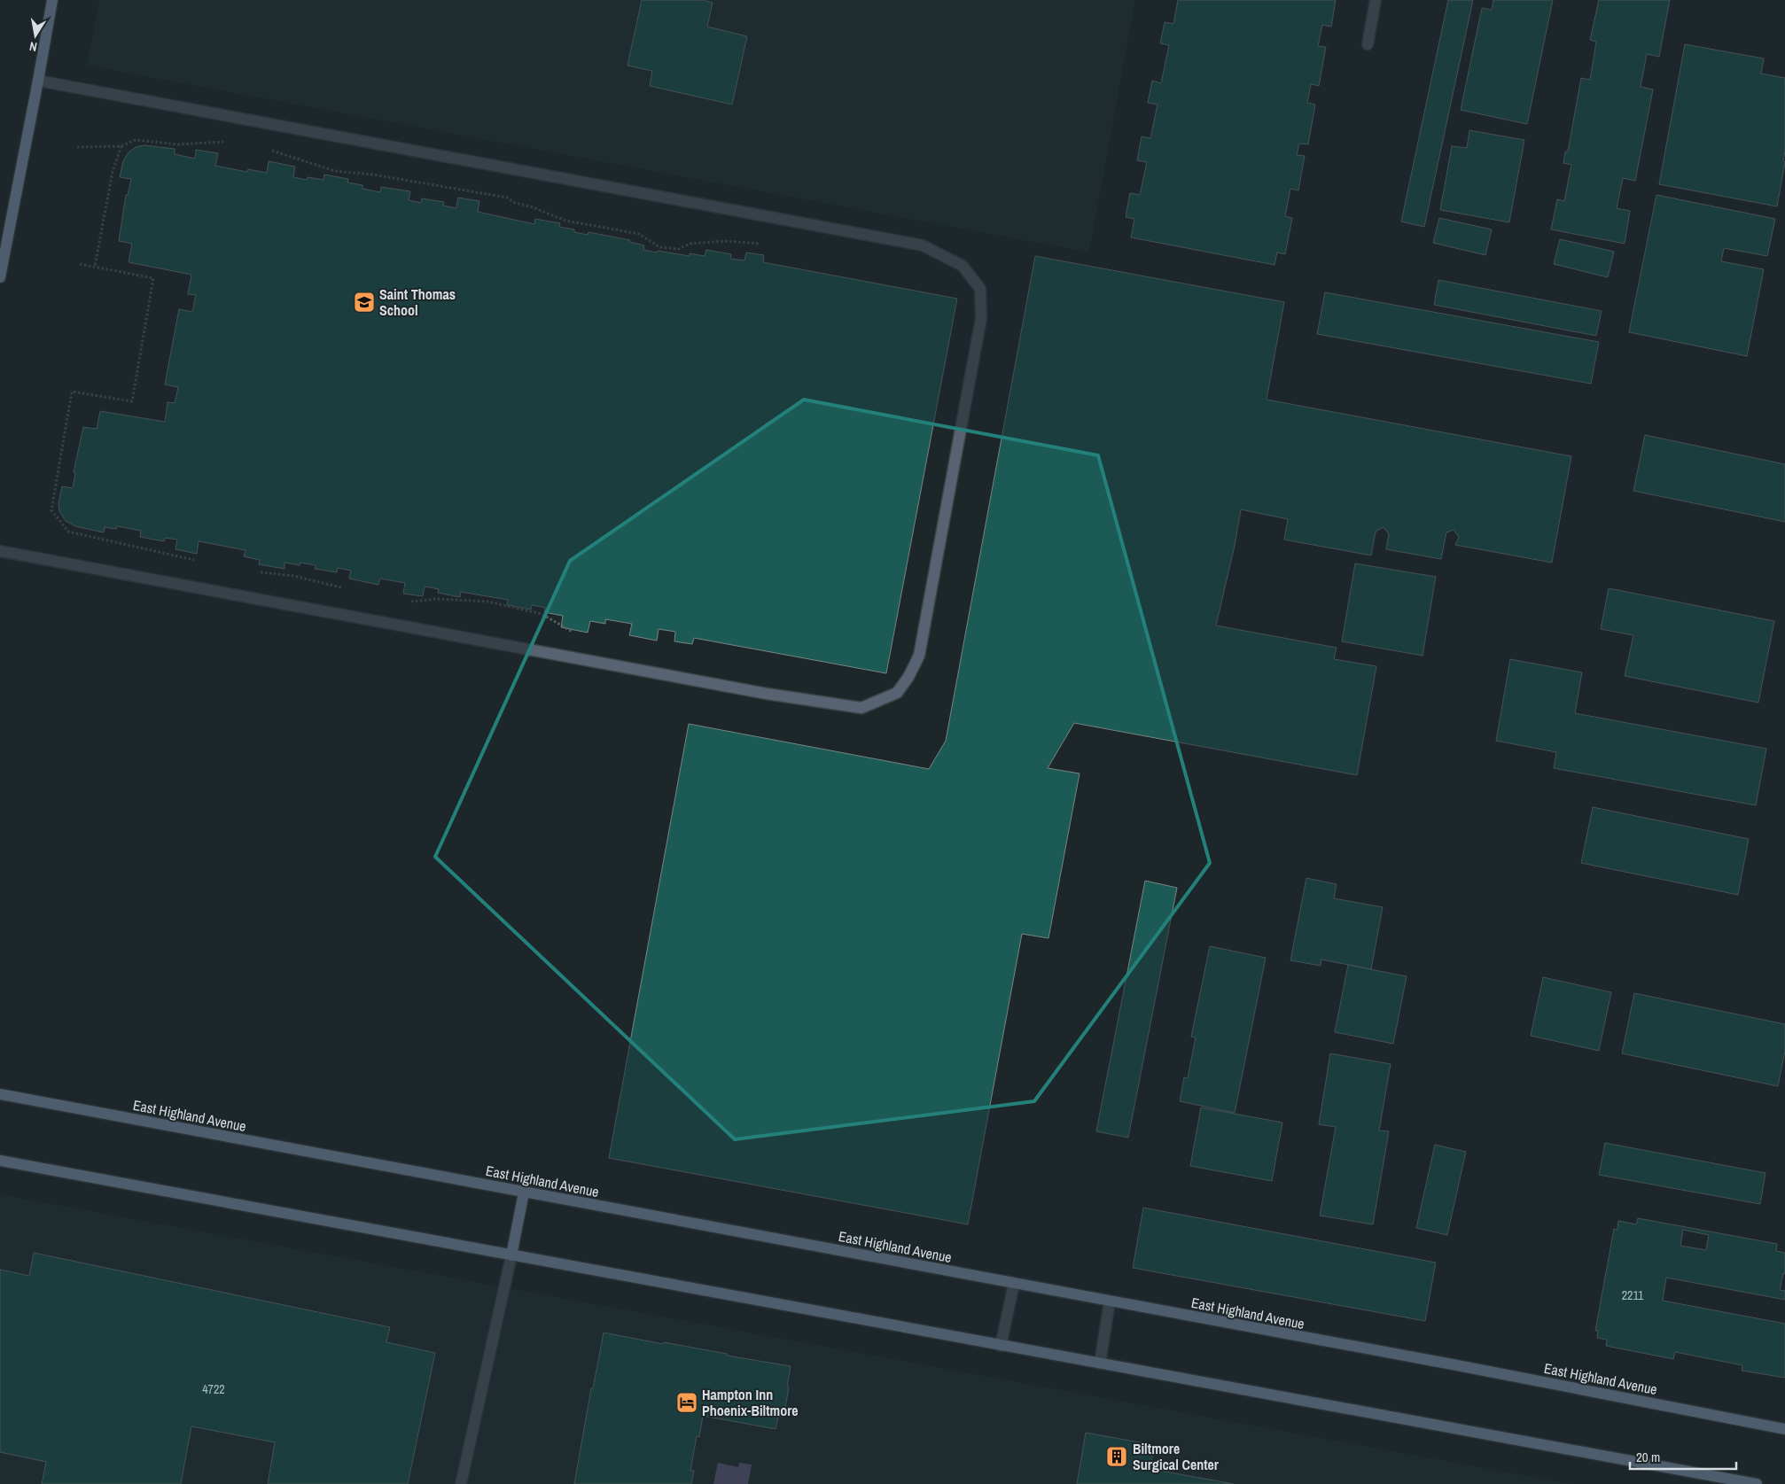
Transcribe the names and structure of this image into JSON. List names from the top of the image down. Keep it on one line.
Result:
{"streets":{"main road":["East Highland Avenue"]},"places":{"school or university":["Saint Thomas School"],"hotel":["Hampton Inn Phoenix-Biltmore"],"building":["Biltmore Surgical Center"]},"house_numbers":["2211","4722"],"scale_bar":"20 m","north":"bottom"}
